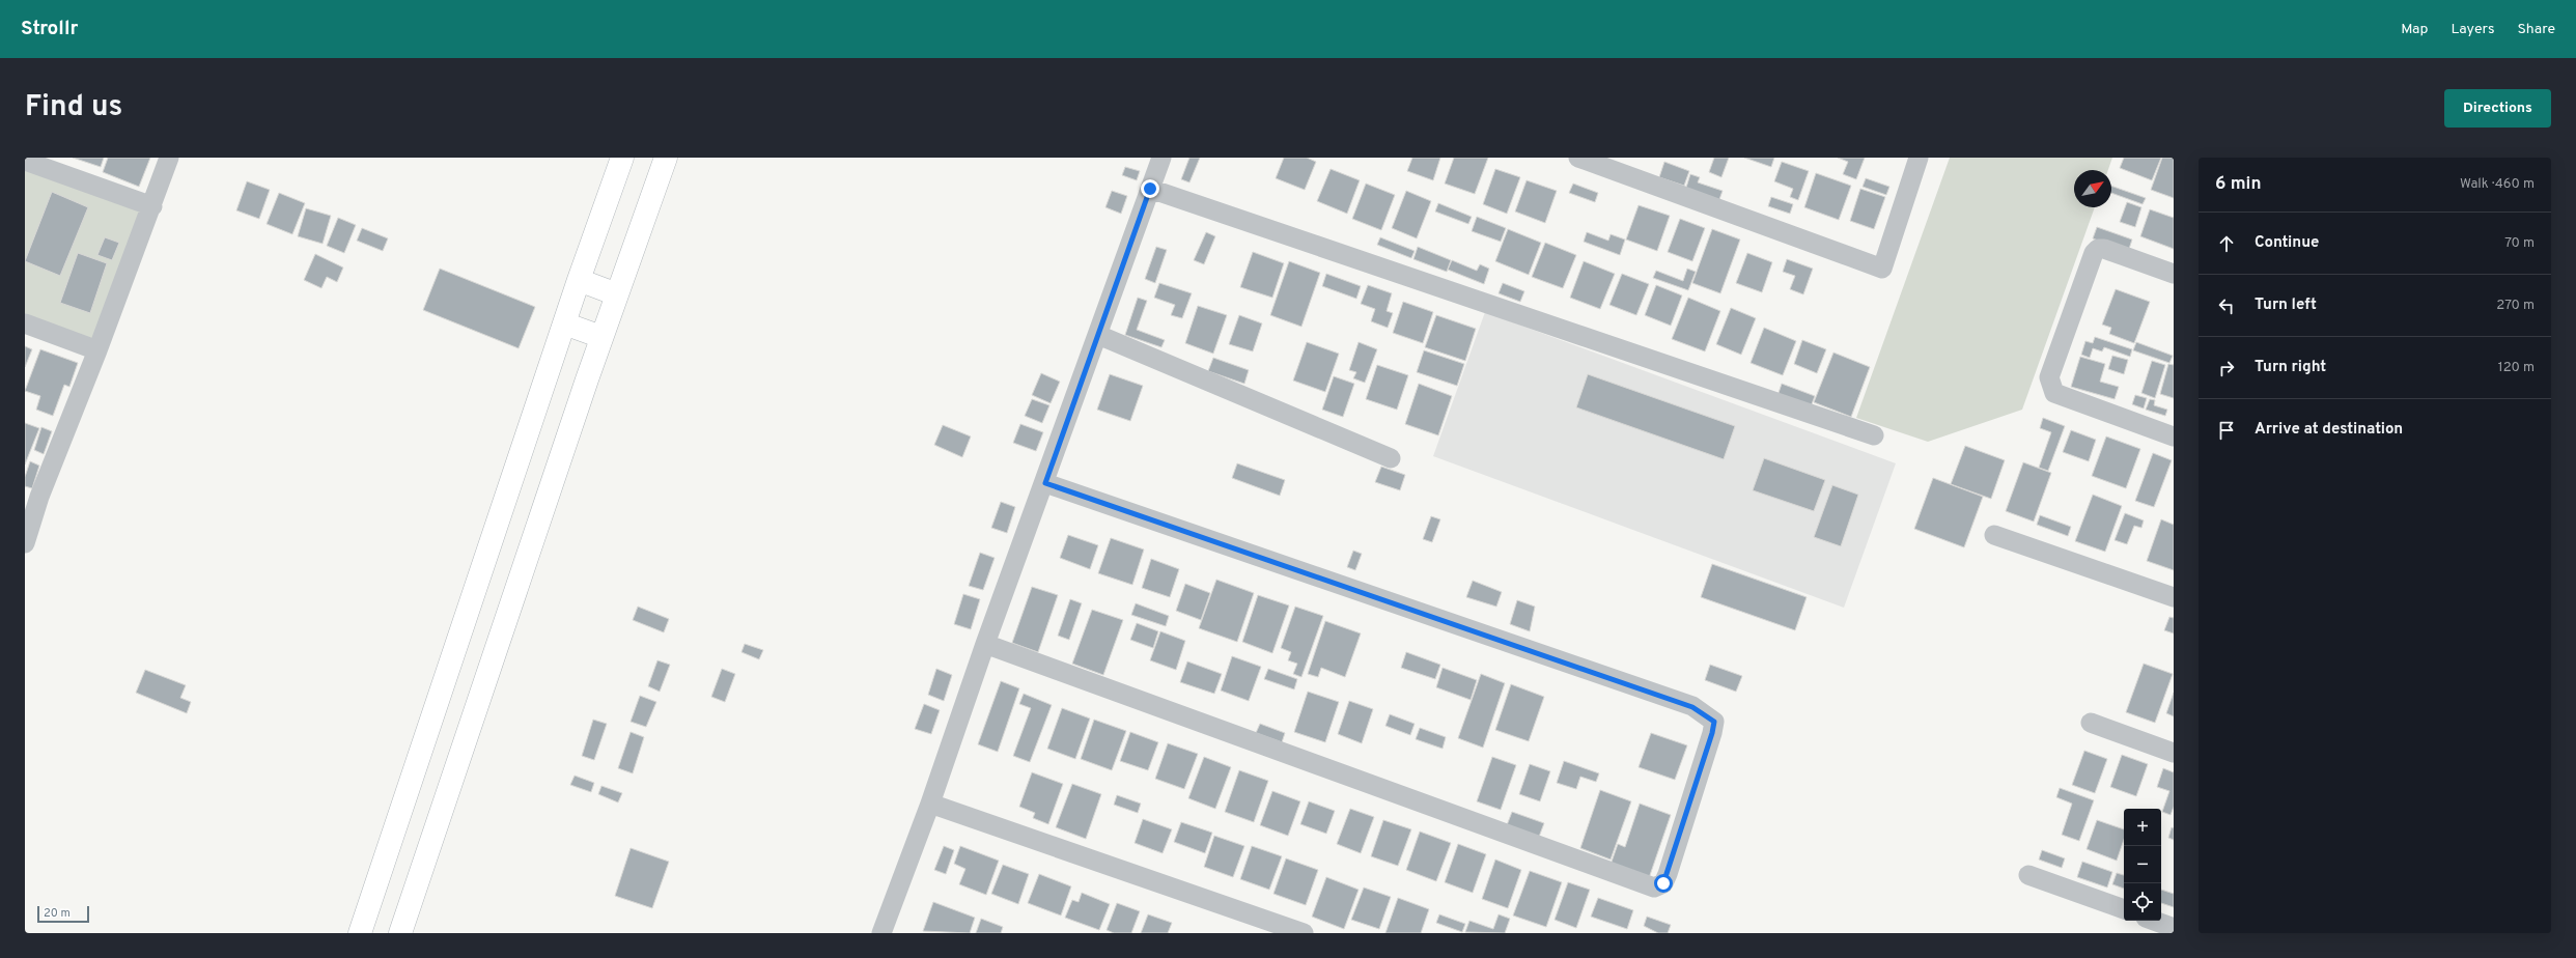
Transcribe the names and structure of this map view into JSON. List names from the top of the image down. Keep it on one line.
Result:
{"scale_bar":"20 m","north":"top right","page":{"header":"Strollr","nav":["Map","Layers","Share"],"title":"Find us","buttons":"Directions","heading":["6 min","Walk · 460 m"],"list":[["Continue","70 m"],["Turn left","270 m"],["Turn right","120 m"],"Arrive at destination"],"map_buttons":["+","−"],"scale":"20 m"}}
